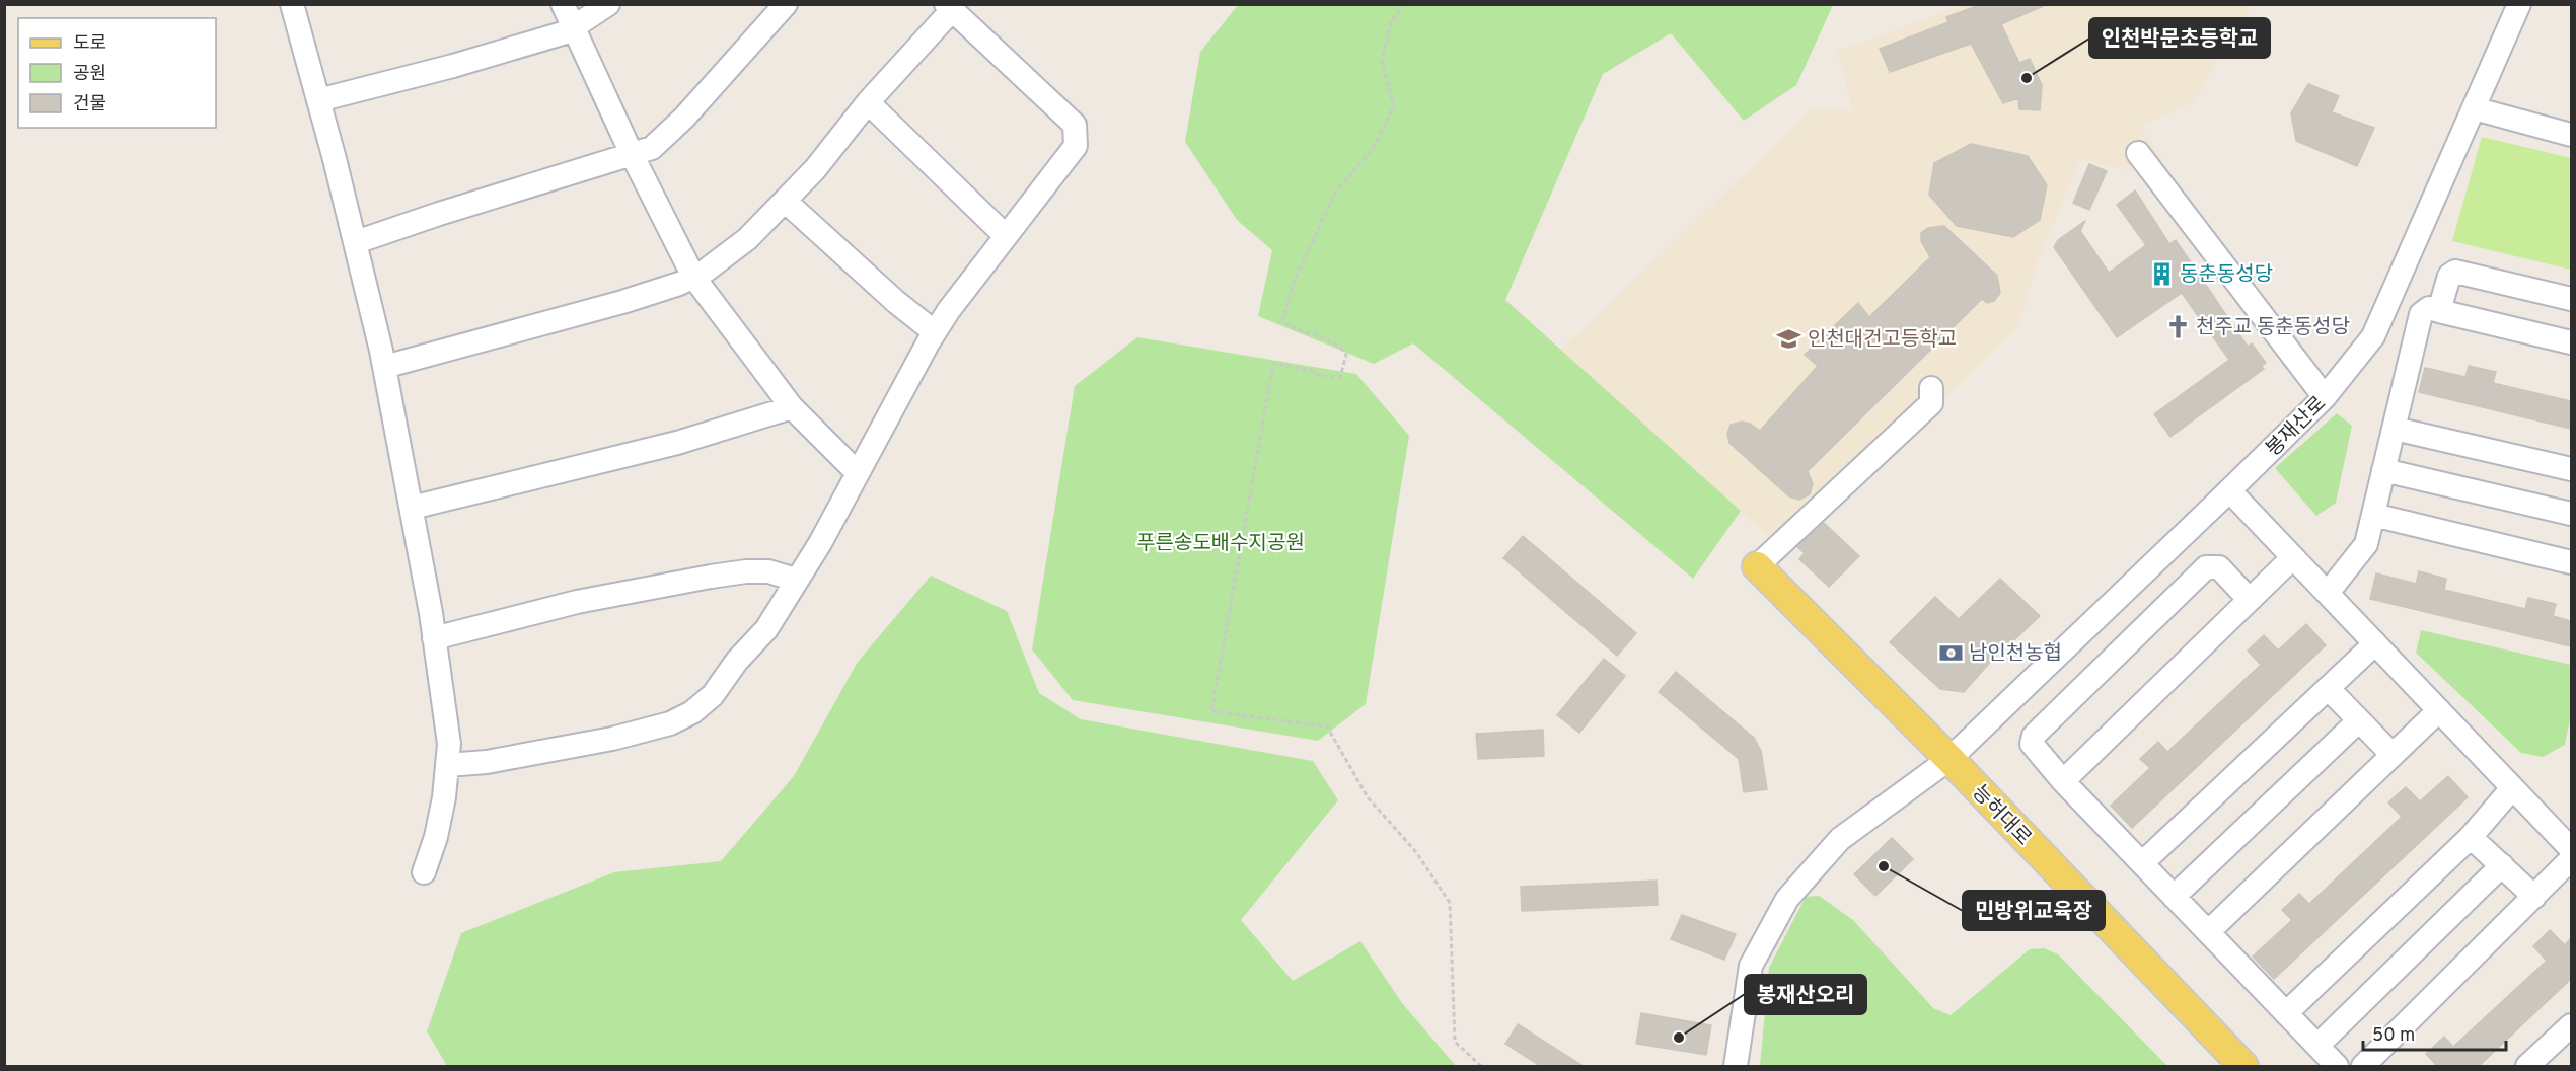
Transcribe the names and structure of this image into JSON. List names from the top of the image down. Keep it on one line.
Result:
{"streets":{"main road":["능허대로"],"street":["봉재산로"]},"crossings":[["봉재산로","능허대로"]],"parks":["푸른송도배수지공원"],"places":{"other":["인천박문초등학교","민방위교육장","봉재산오리"],"building":["동춘동성당"],"church":["천주교 동춘동성당"],"school or university":["인천대건고등학교"],"bank":["남인천농협"]},"legend":["도로","공원","건물"],"scale_bar":"50 m"}
